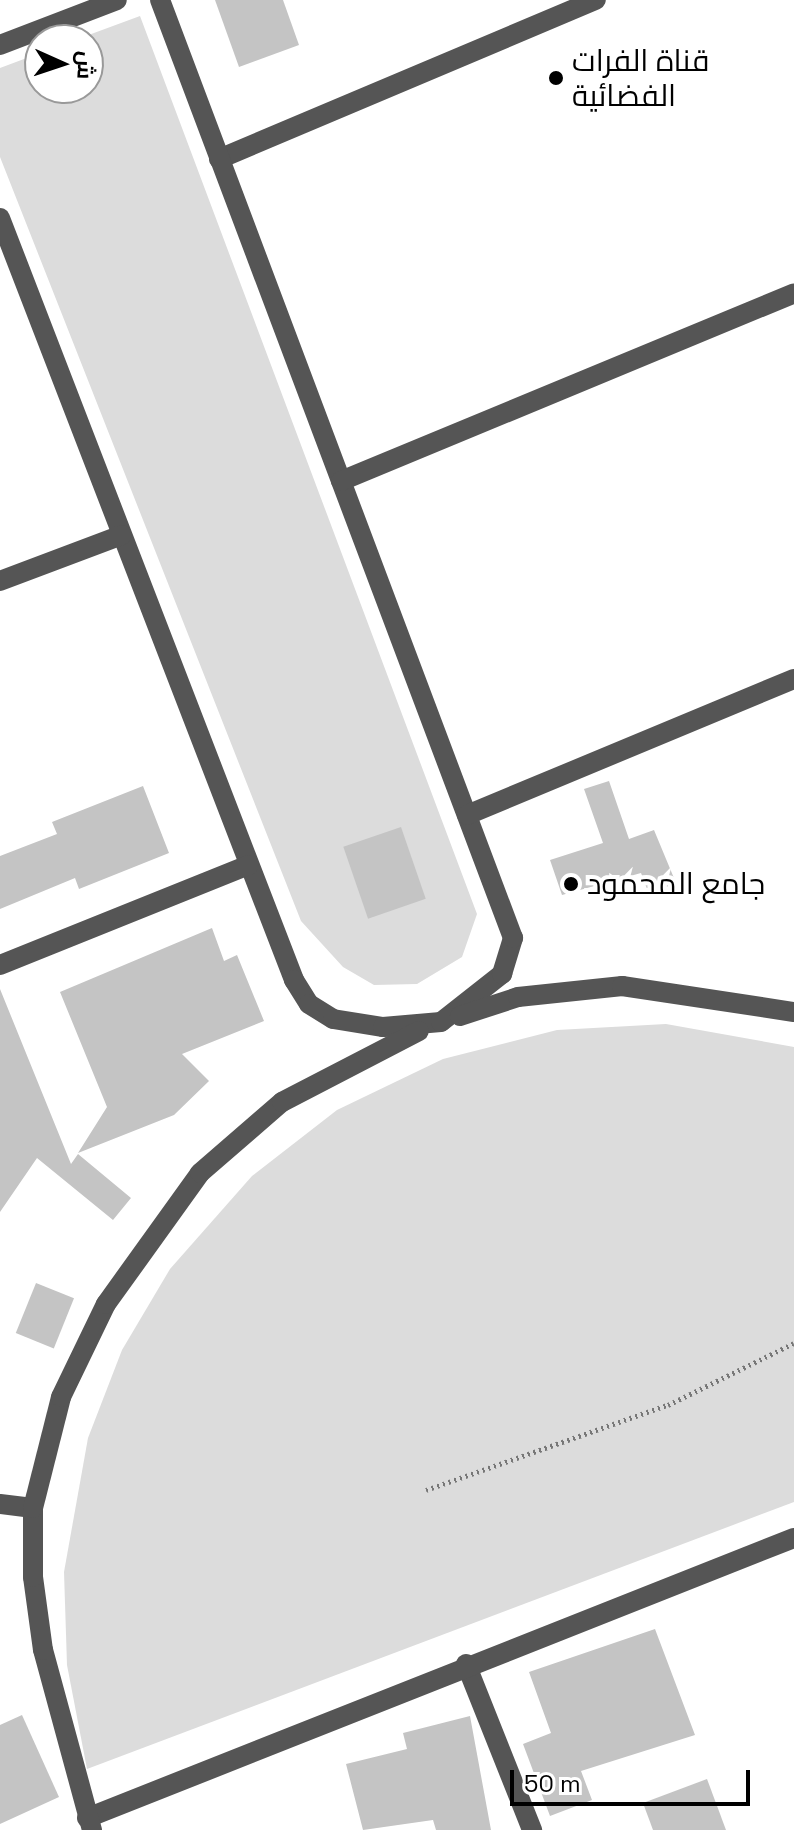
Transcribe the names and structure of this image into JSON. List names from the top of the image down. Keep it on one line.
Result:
{"places":["قناة الفرات الفضائية","جامع المحمود"],"scale_bar":"50 m","north":"right"}
